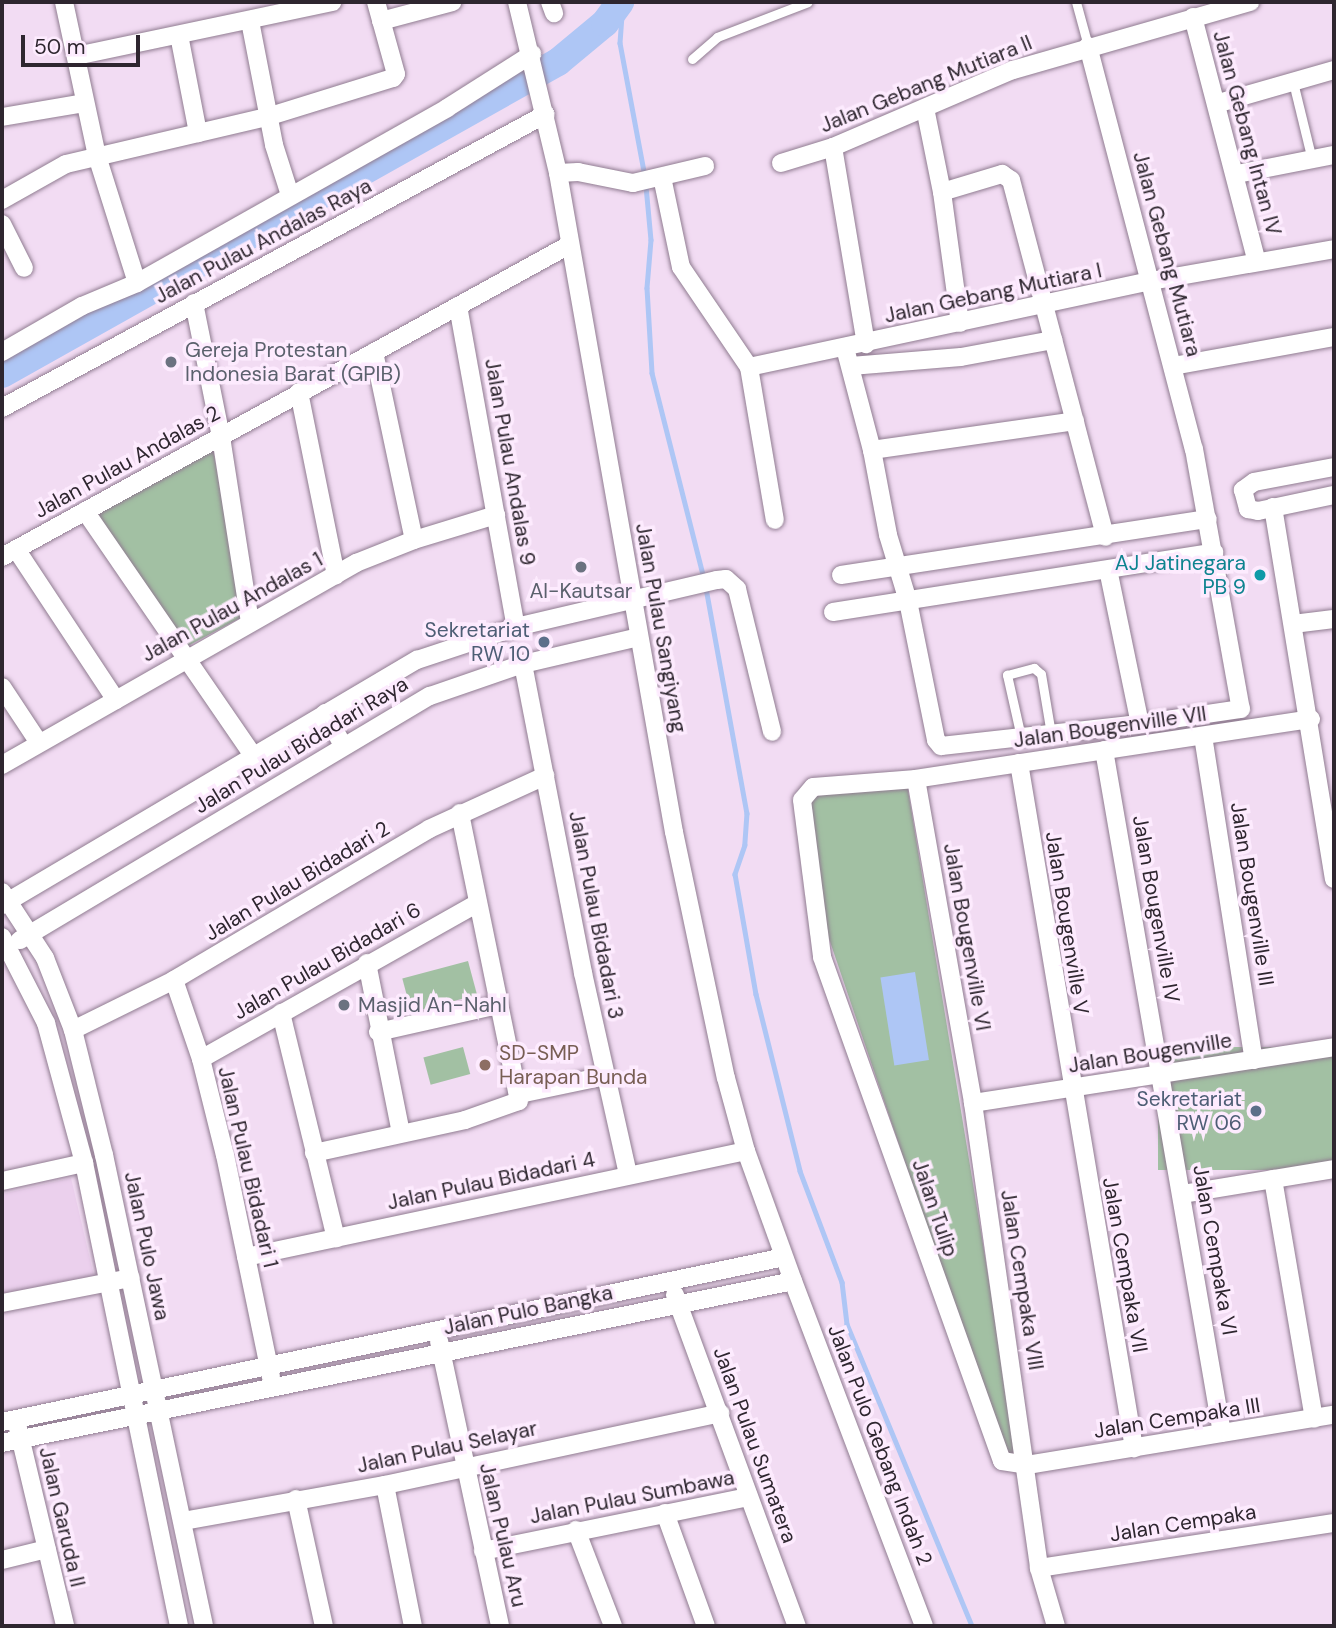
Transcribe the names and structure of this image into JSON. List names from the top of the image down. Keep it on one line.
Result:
{"streets":{"street":["Jalan Gebang Mutiara II","Jalan Gebang Intan IV","Jalan Pulau Andalas Raya","Jalan Gebang Mutiara","Jalan Gebang Mutiara I","Jalan Pulau Andalas 2","Jalan Pulau Andalas 9","Jalan Pulau Andalas 1","Jalan Pulau Sangiyang","Jalan Bougenville VII","Jalan Pulau Bidadari Raya","Jalan Pulau Bidadari 2","Jalan Bougenville III","Jalan Bougenville IV","Jalan Pulau Bidadari 3","Jalan Bougenville V","Jalan Bougenville VI","Jalan Pulau Bidadari 6","Jalan Bougenville","Jalan Pulau Bidadari 1","Jalan Pulau Bidadari 4","Jalan Tulip","Jalan Pulo Jawa","Jalan Cempaka VI","Jalan Cempaka VII","Jalan Cempaka VIII","Jalan Pulo Bangka","Jalan Cempaka III","Jalan Pulau Sumatera","Jalan Pulo Gebang Indah 2","Jalan Pulau Selayar","Jalan Pulau Sumbawa","Jalan Garuda II","Jalan Cempaka","Jalan Pulau Aru"]},"crossings":[["Jalan Gebang Mutiara II","Jalan Gebang Intan IV"],["Jalan Gebang Mutiara II","Jalan Gebang Mutiara"],["Jalan Gebang Intan IV","Jalan Gebang Mutiara I"],["Jalan Pulau Andalas Raya","Jalan Pulau Sangiyang"],["Jalan Gebang Mutiara","Jalan Gebang Mutiara I"],["Jalan Pulau Andalas 2","Jalan Pulau Andalas 9"],["Jalan Pulau Andalas 2","Jalan Pulau Sangiyang"],["Jalan Pulau Andalas 9","Jalan Pulau Andalas 1"],["Jalan Pulau Andalas 9","Jalan Pulau Bidadari Raya"],["Jalan Pulau Sangiyang","Jalan Pulau Bidadari Raya"],["Jalan Pulau Sangiyang","Jalan Pulau Bidadari 4"],["Jalan Pulau Sangiyang","Jalan Pulo Bangka"],["Jalan Pulau Sangiyang","Jalan Pulo Gebang Indah 2"],["Jalan Bougenville VII","Jalan Bougenville III"],["Jalan Bougenville VII","Jalan Bougenville IV"],["Jalan Bougenville VII","Jalan Bougenville V"],["Jalan Bougenville VII","Jalan Bougenville VI"],["Jalan Bougenville VII","Jalan Tulip"],["Jalan Pulau Bidadari Raya","Jalan Pulau Bidadari 3"],["Jalan Pulau Bidadari Raya","Jalan Pulo Jawa"],["Jalan Pulau Bidadari 2","Jalan Pulau Bidadari 3"],["Jalan Pulau Bidadari 2","Jalan Pulau Bidadari 1"],["Jalan Pulau Bidadari 2","Jalan Pulo Jawa"],["Jalan Bougenville III","Jalan Bougenville"],["Jalan Bougenville IV","Jalan Bougenville"],["Jalan Bougenville IV","Jalan Cempaka VI"],["Jalan Pulau Bidadari 3","Jalan Pulau Bidadari 4"],["Jalan Bougenville V","Jalan Bougenville"],["Jalan Bougenville V","Jalan Cempaka VII"],["Jalan Bougenville VI","Jalan Bougenville"],["Jalan Bougenville VI","Jalan Cempaka VIII"],["Jalan Pulau Bidadari 6","Jalan Pulau Bidadari 1"],["Jalan Bougenville","Jalan Cempaka VI"],["Jalan Bougenville","Jalan Cempaka VII"],["Jalan Bougenville","Jalan Cempaka VIII"],["Jalan Pulau Bidadari 1","Jalan Pulau Bidadari 4"],["Jalan Pulau Bidadari 1","Jalan Pulo Bangka"],["Jalan Tulip","Jalan Cempaka VIII"],["Jalan Tulip","Jalan Cempaka III"],["Jalan Pulo Jawa","Jalan Pulo Bangka"],["Jalan Pulo Jawa","Jalan Pulau Selayar"],["Jalan Cempaka VI","Jalan Cempaka III"],["Jalan Cempaka VII","Jalan Cempaka III"],["Jalan Cempaka VIII","Jalan Cempaka III"],["Jalan Pulo Bangka","Jalan Pulau Sumatera"],["Jalan Pulo Bangka","Jalan Pulo Gebang Indah 2"],["Jalan Pulo Bangka","Jalan Garuda II"],["Jalan Pulo Bangka","Jalan Pulau Aru"],["Jalan Pulau Sumatera","Jalan Pulau Selayar"],["Jalan Pulau Sumatera","Jalan Pulau Sumbawa"],["Jalan Pulau Selayar","Jalan Pulau Aru"],["Jalan Pulau Sumbawa","Jalan Pulau Aru"]],"places":["Gereja Protestan Indonesia Barat (GPIB)","Al-Kautsar","AJ Jatinegara PB 9","Sekretariat RW 10","Masjid An-Nahl","SD-SMP Harapan Bunda","Sekretariat RW 06"],"scale_bar":"50 m"}
